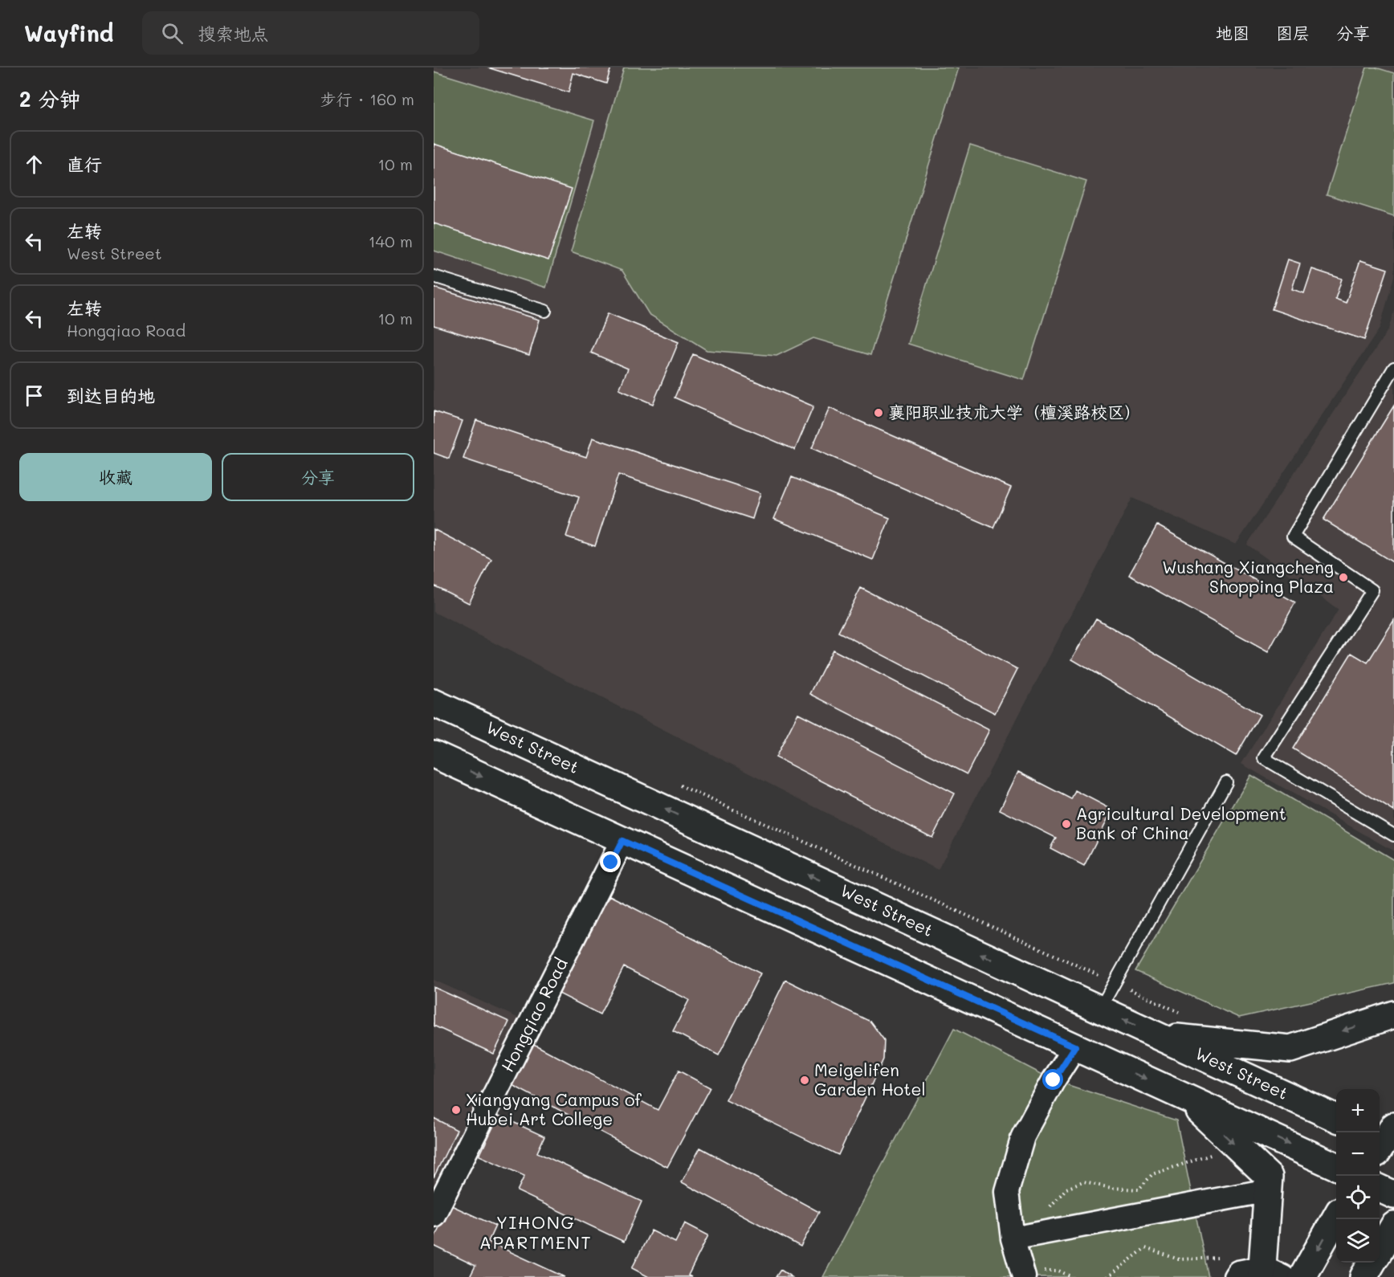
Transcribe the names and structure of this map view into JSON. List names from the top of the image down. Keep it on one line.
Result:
{"streets":{"main road":["West Street"],"street":["Hongqiao Road"]},"districts":["YIHONG APARTMENT"],"places":["襄阳职业技术大学（檀溪路校区）","Wushang Xiangcheng Shopping Plaza","Agricultural Development Bank of China","Meigelifen Garden Hotel","Xiangyang Campus of Hubei Art College"],"page":{"header":"Wayfind","search":"搜索地点","nav":["地图","图层","分享"],"heading":["2 分钟","步行 · 160 m"],"list":[["直行","10 m"],["左转","West Street","140 m"],["左转","Hongqiao Road","10 m"],"到达目的地"],"buttons":["收藏","分享"],"map_buttons":["+","−"]}}
